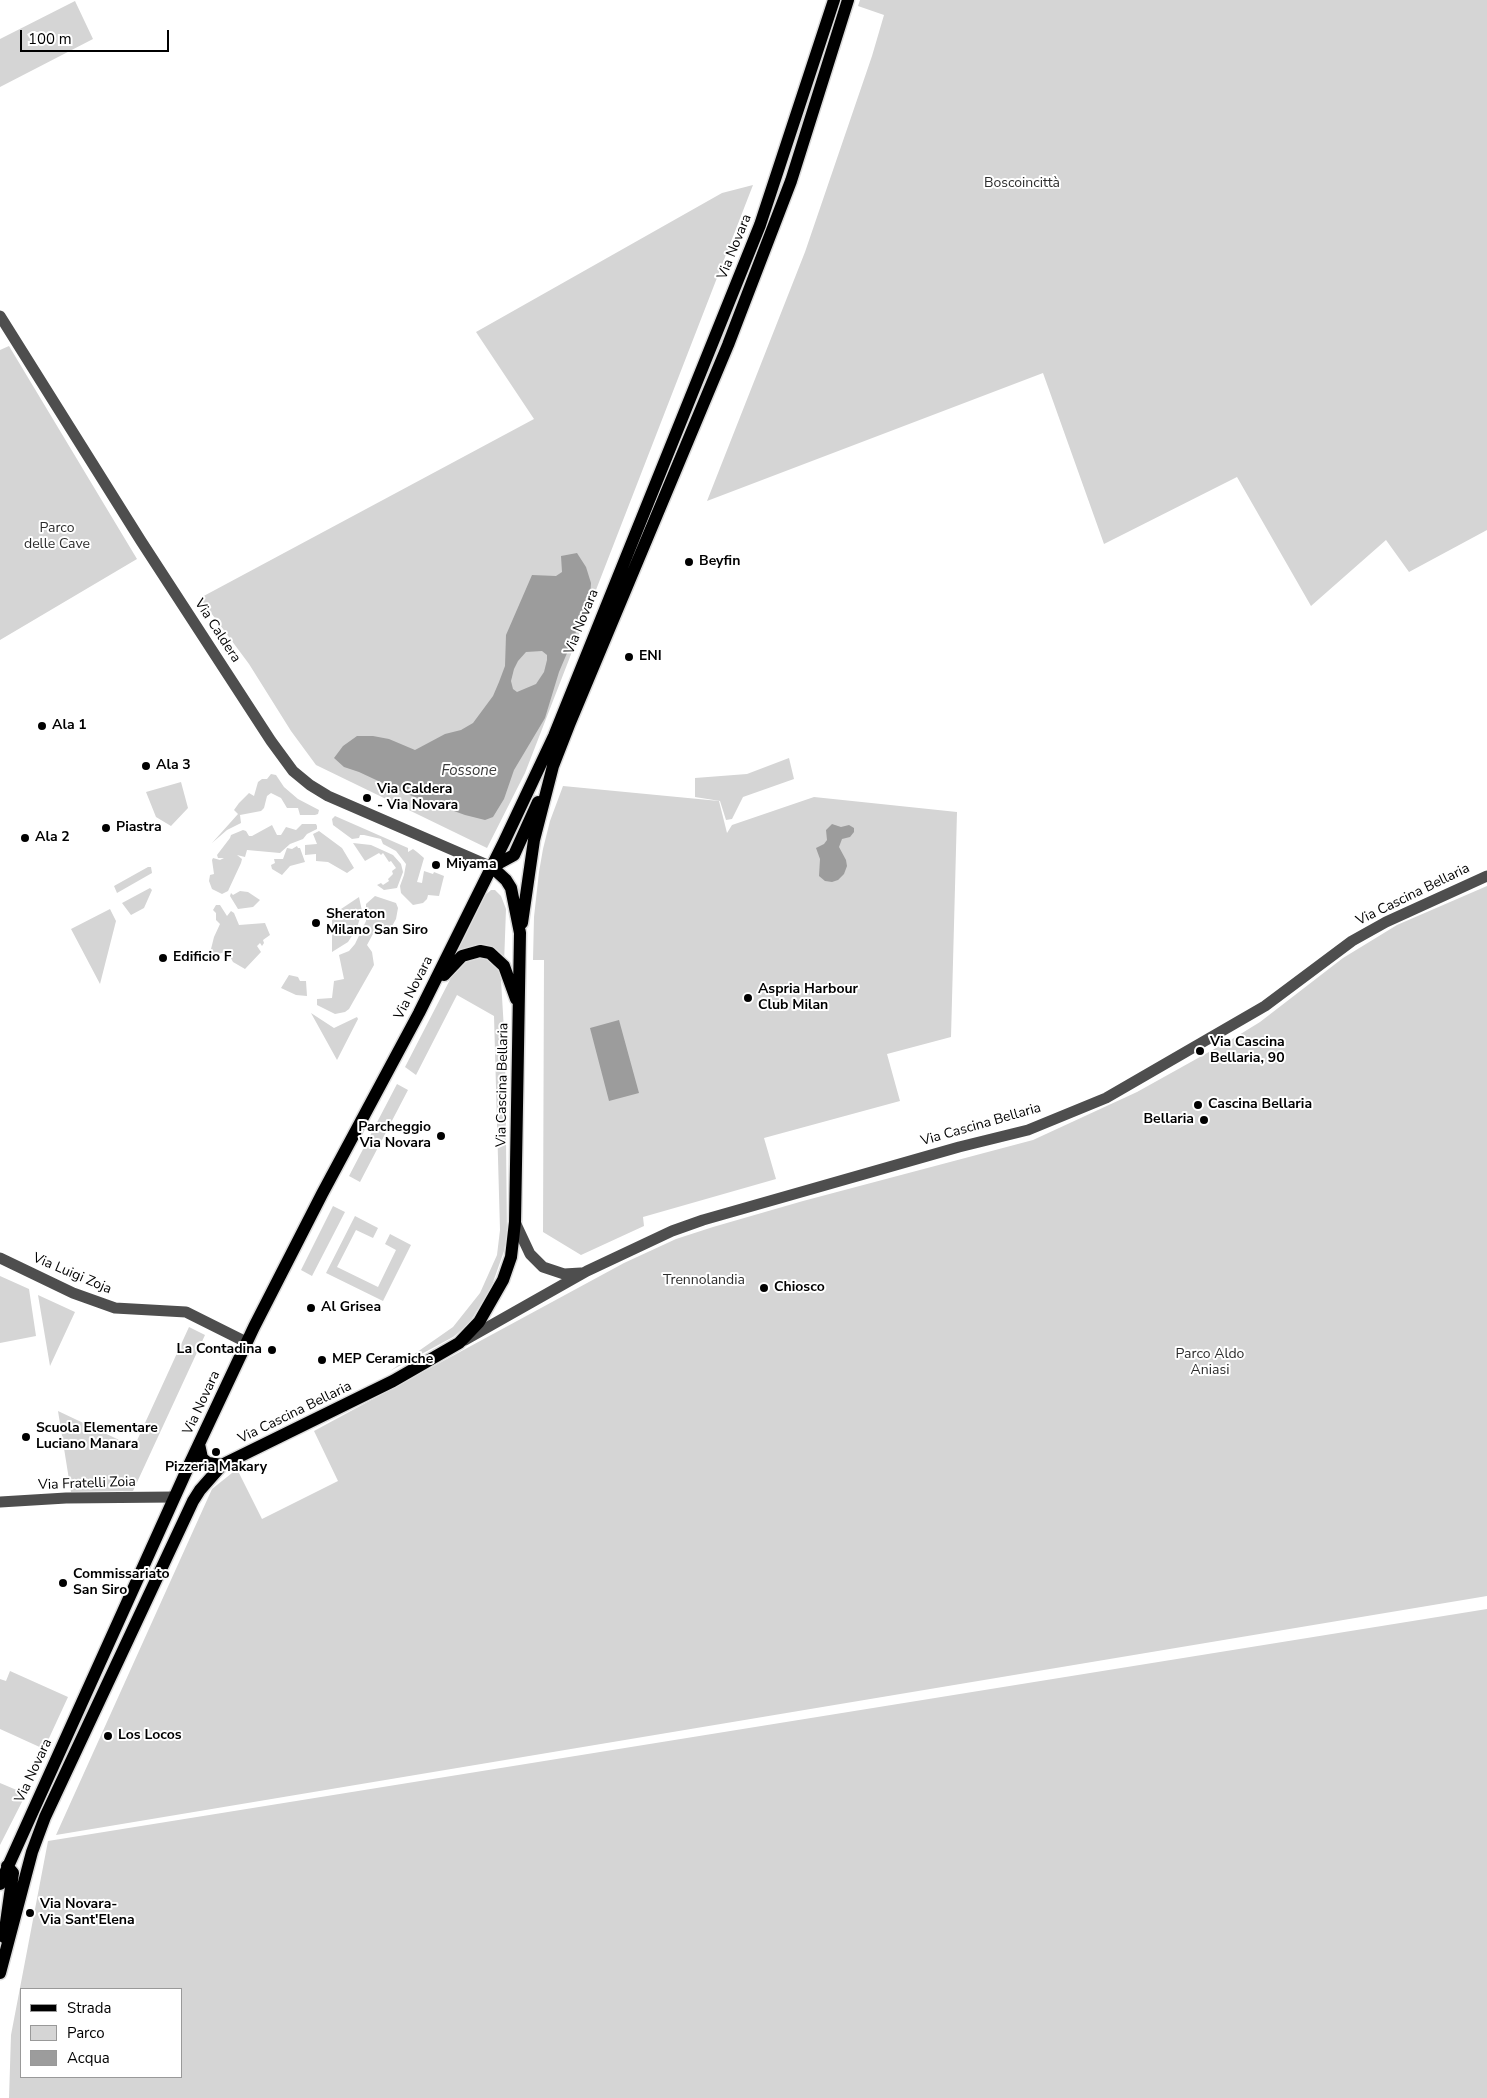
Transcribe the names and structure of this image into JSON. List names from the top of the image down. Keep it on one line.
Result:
{"streets":{"main road":["Via Novara","Via Cascina Bellaria"],"street":["Via Caldera","Via Luigi Zoja","Via Fratelli Zoia"]},"crossings":[["Via Novara","Via Caldera"],["Via Novara","Via Cascina Bellaria"],["Via Novara","Via Luigi Zoja"],["Via Novara","Via Fratelli Zoia"]],"water":["Fossone"],"parks":["Boscoincittà","Parco delle Cave","Trennolandia","Parco Aldo Aniasi"],"places":["Beyfin","ENI","Ala 1","Ala 3","Via Caldera - Via Novara","Piastra","Ala 2","Miyama","Sheraton Milano San Siro","Edificio F","Aspria Harbour Club Milan","Via Cascina Bellaria, 90","Cascina Bellaria","Bellaria","Parcheggio Via Novara","Chiosco","Al Grisea","La Contadina","MEP Ceramiche","Scuola Elementare Luciano Manara","Pizzeria Makary","Commissariato San Siro","Los Locos","Via Novara- Via Sant'Elena"],"legend":["Strada","Parco","Acqua"],"scale_bar":"100 m"}
